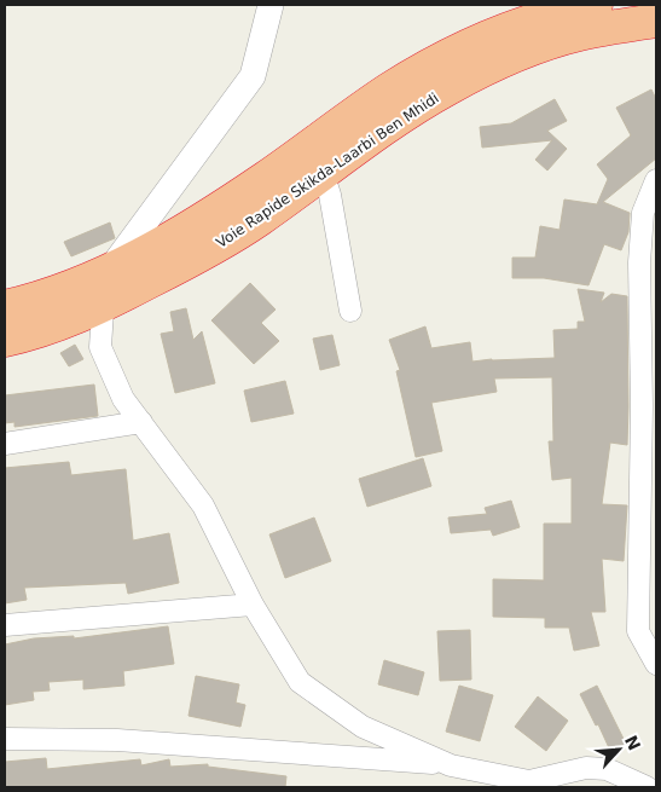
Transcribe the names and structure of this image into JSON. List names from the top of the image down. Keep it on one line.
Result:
{"streets":{"highway":["Voie Rapide Skikda-Laarbi Ben Mhidi"]},"north":"top right"}
